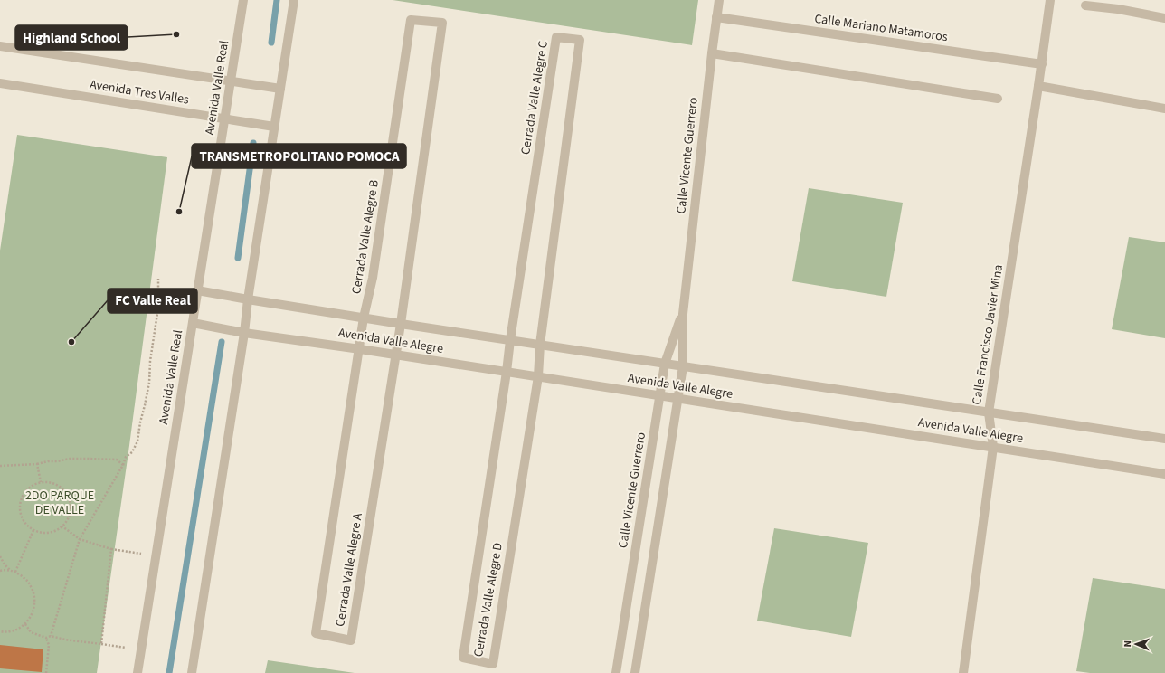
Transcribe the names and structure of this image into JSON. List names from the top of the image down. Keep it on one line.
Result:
{"streets":{"street":["Calle Mariano Matamoros","Avenida Valle Real","Avenida Tres Valles","Cerrada Valle Alegre C","Calle Vicente Guerrero","Cerrada Valle Alegre B","Calle Francisco Javier Mina","Avenida Valle Alegre","Cerrada Valle Alegre A","Cerrada Valle Alegre D"]},"crossings":[["Calle Mariano Matamoros","Calle Vicente Guerrero"],["Calle Mariano Matamoros","Calle Francisco Javier Mina"],["Avenida Valle Real","Avenida Tres Valles"],["Avenida Valle Real","Avenida Valle Alegre"],["Cerrada Valle Alegre C","Avenida Valle Alegre"],["Cerrada Valle Alegre C","Cerrada Valle Alegre D"],["Calle Vicente Guerrero","Avenida Valle Alegre"],["Cerrada Valle Alegre B","Avenida Valle Alegre"],["Cerrada Valle Alegre B","Cerrada Valle Alegre A"],["Calle Francisco Javier Mina","Avenida Valle Alegre"],["Avenida Valle Alegre","Cerrada Valle Alegre A"],["Avenida Valle Alegre","Cerrada Valle Alegre D"]],"parks":["2DO PARQUE DE VALLE"],"places":["Highland School","TRANSMETROPOLITANO POMOCA","FC Valle Real"],"north":"left"}
